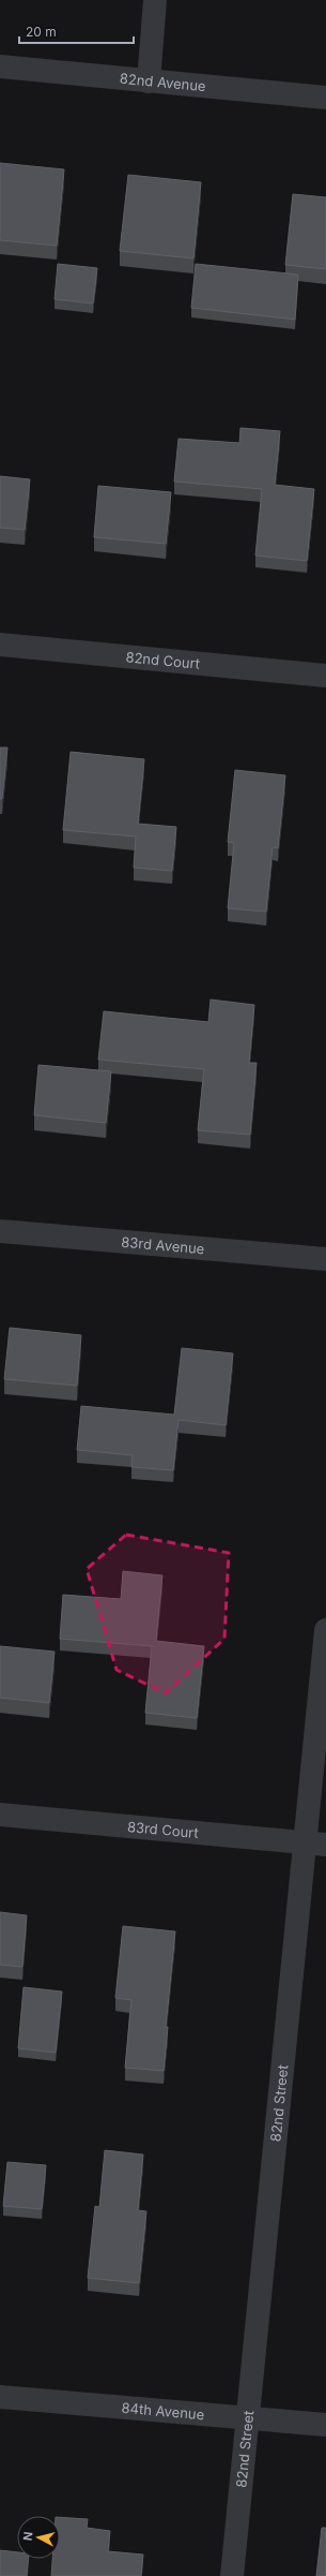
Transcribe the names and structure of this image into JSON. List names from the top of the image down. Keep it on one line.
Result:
{"streets":{"street":["82nd Avenue","82nd Court","83rd Avenue","83rd Court","82nd Street","84th Avenue"]},"crossings":[["83rd Court","82nd Street"],["82nd Street","84th Avenue"]],"scale_bar":"20 m","north":"left"}
